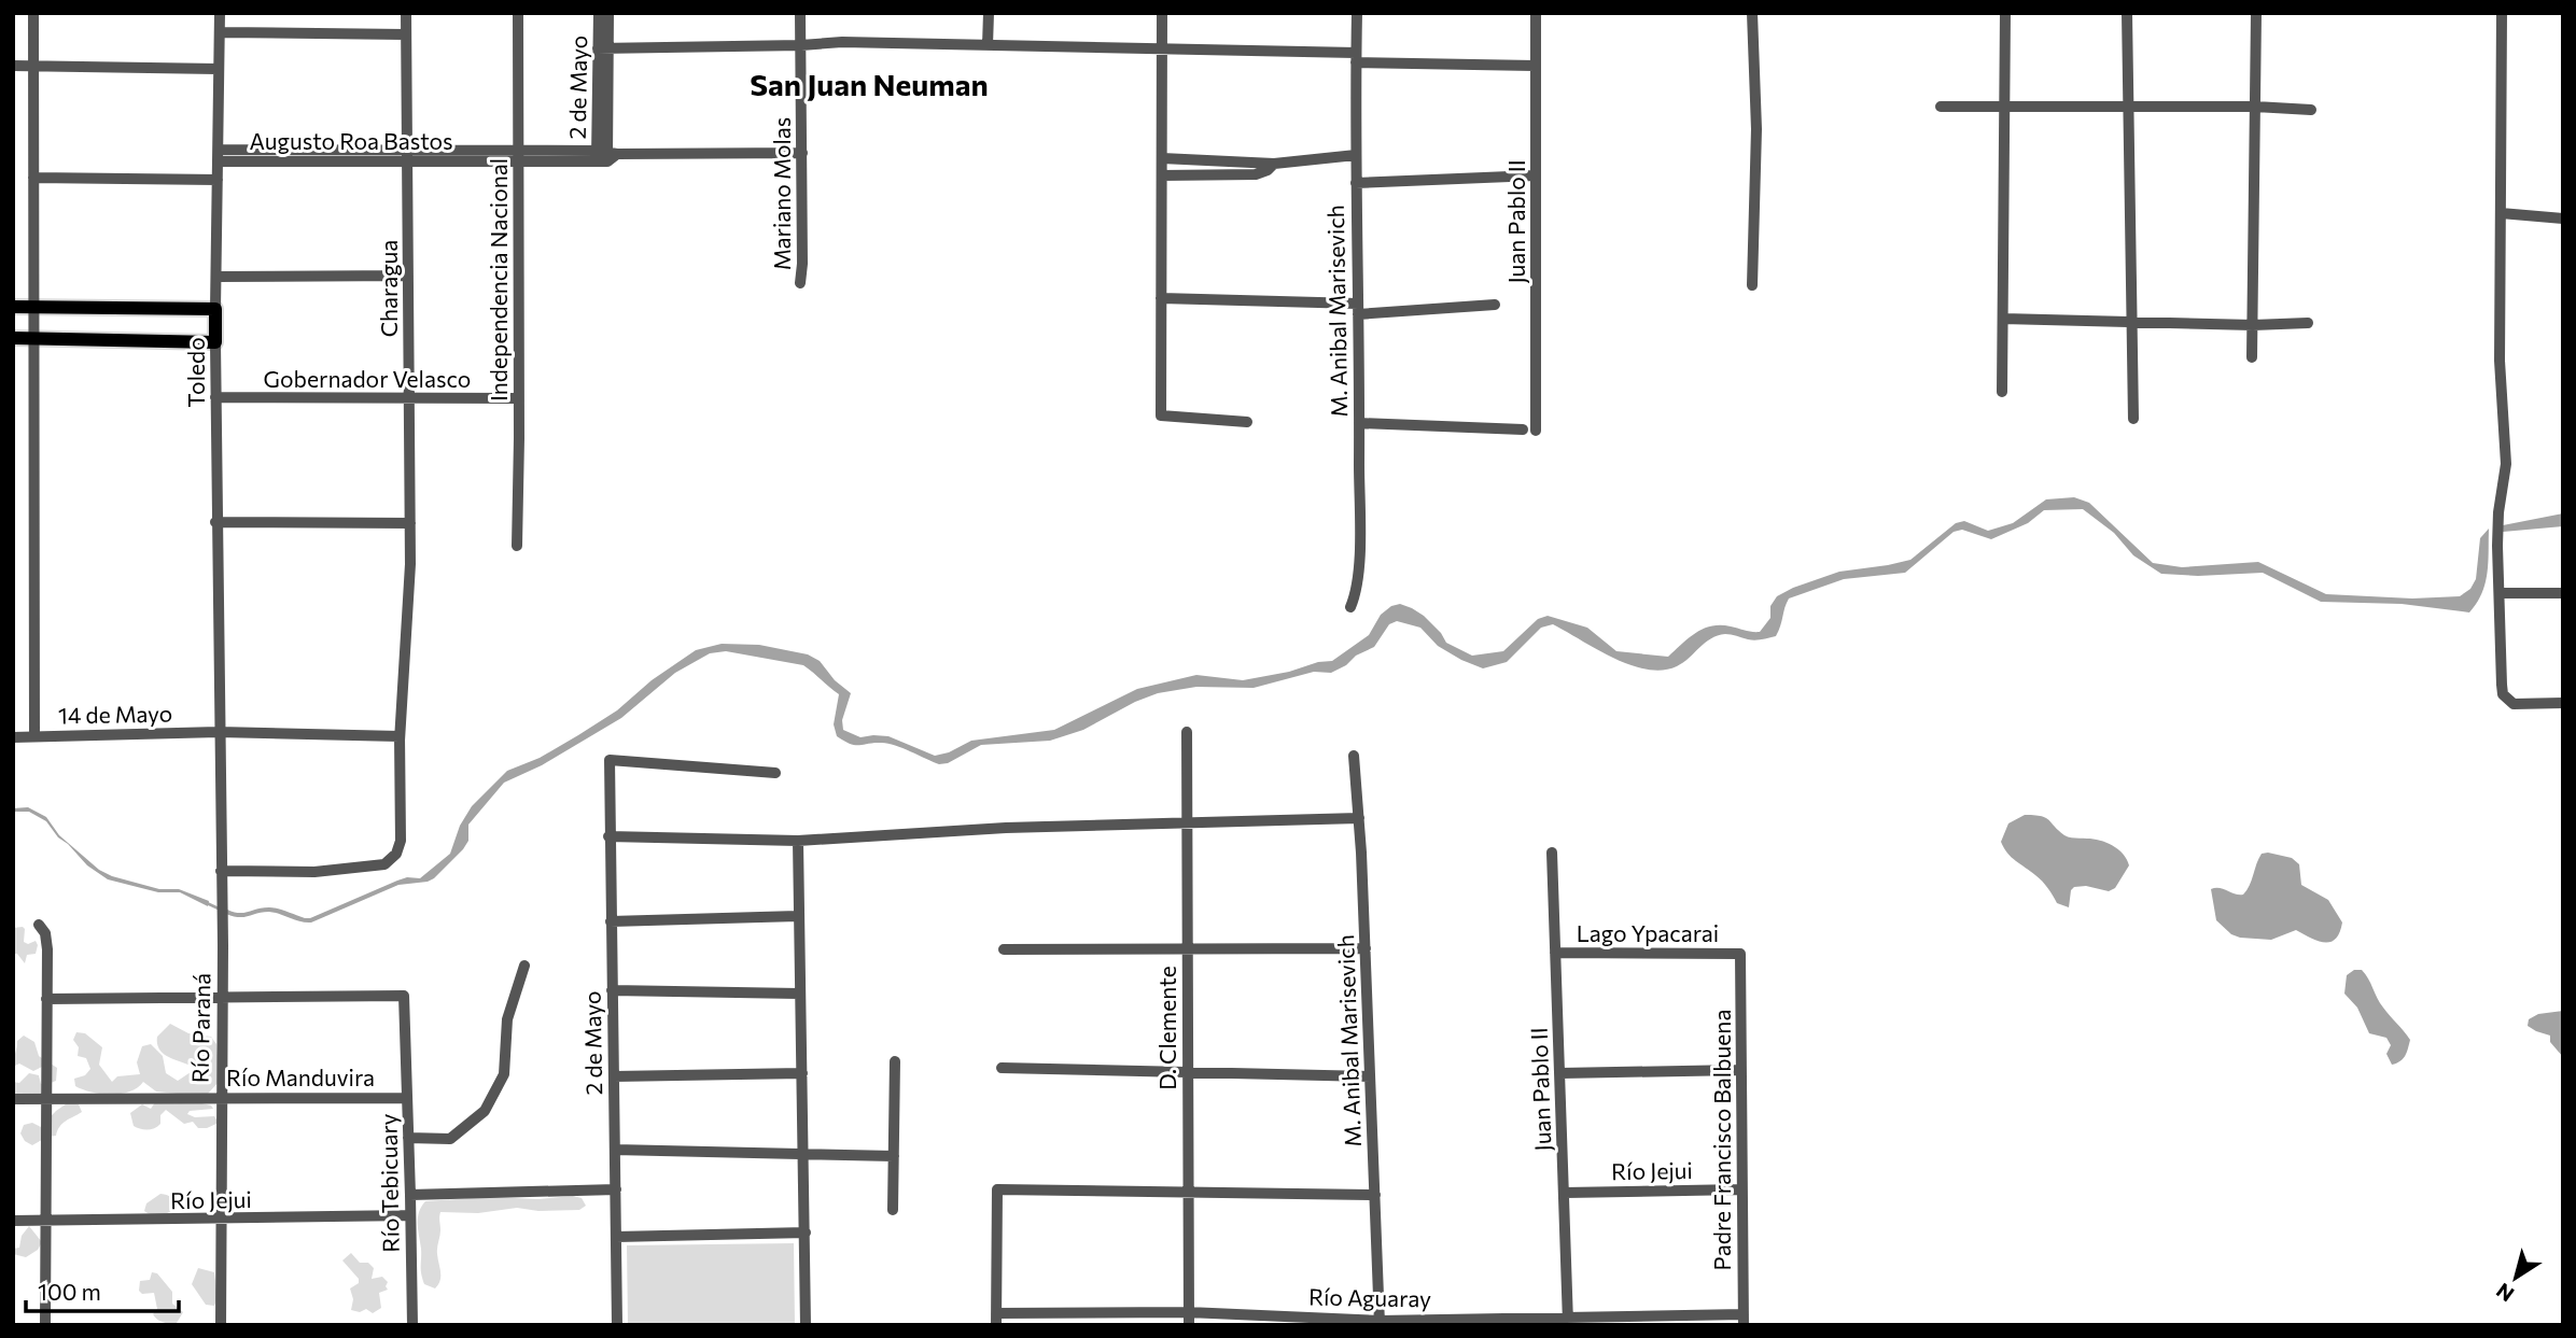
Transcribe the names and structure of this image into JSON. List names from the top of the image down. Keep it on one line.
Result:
{"streets":{"main road":["Toledo"],"street":["2 de Mayo","Augusto Roa Bastos","Mariano Molas","Juan Pablo II","Independencia Nacional","Charagua","M. Anibal Marisevich","Gobernador Velasco","14 de Mayo","Lago Ypacarai","Río Paraná","D. Clemente","Río Manduvira","Padre Francisco Balbuena","Río Jejui","Río Tebicuary","Río Aguaray"]},"crossings":[["2 de Mayo","Augusto Roa Bastos"],["Augusto Roa Bastos","Mariano Molas"],["Augusto Roa Bastos","Independencia Nacional"],["Augusto Roa Bastos","Charagua"],["Augusto Roa Bastos","Toledo"],["Juan Pablo II","Lago Ypacarai"],["Juan Pablo II","Río Jejui"],["Juan Pablo II","Río Aguaray"],["Independencia Nacional","Gobernador Velasco"],["Charagua","Gobernador Velasco"],["Charagua","14 de Mayo"],["Charagua","Río Paraná"],["M. Anibal Marisevich","Río Aguaray"],["Toledo","Gobernador Velasco"],["Toledo","14 de Mayo"],["Toledo","Río Paraná"],["14 de Mayo","Río Paraná"],["Lago Ypacarai","Padre Francisco Balbuena"],["Río Paraná","Río Manduvira"],["Río Paraná","Río Jejui"],["Río Paraná","Río Tebicuary"],["D. Clemente","Río Aguaray"],["Río Manduvira","Río Tebicuary"],["Padre Francisco Balbuena","Río Jejui"],["Padre Francisco Balbuena","Río Aguaray"],["Río Jejui","Río Tebicuary"]],"districts":["San Juan Neuman"],"scale_bar":"100 m","north":"bottom left"}
